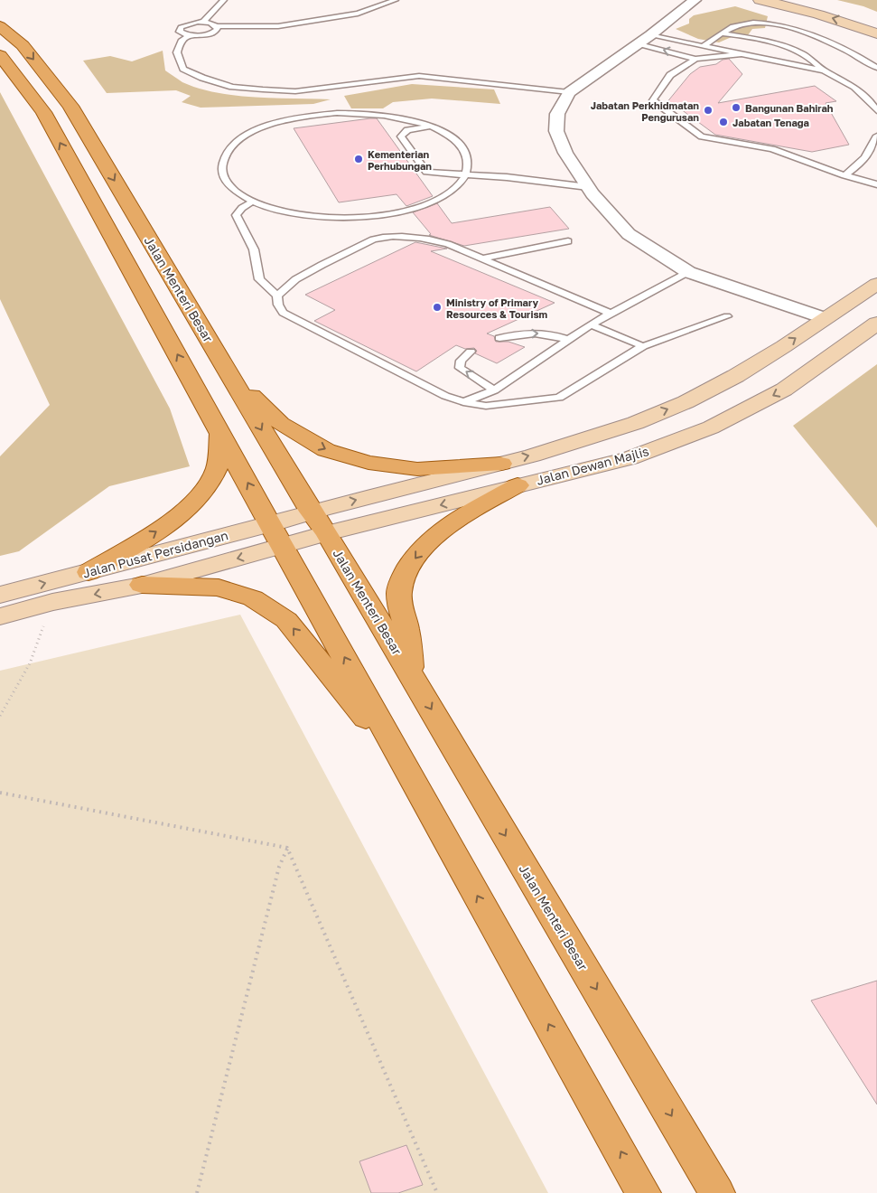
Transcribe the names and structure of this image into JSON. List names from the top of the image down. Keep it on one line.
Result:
{"streets":{"main road":["Jalan Menteri Besar"],"street":["Jalan Dewan Majlis","Jalan Pusat Persidangan"]},"crossings":[["Jalan Menteri Besar","Jalan Dewan Majlis"],["Jalan Dewan Majlis","Jalan Pusat Persidangan"]],"places":["Bangunan Bahirah","Jabatan Perkhidmatan Pengurusan","Jabatan Tenaga","Kementerian Perhubungan","Ministry of Primary Resources & Tourism"]}
